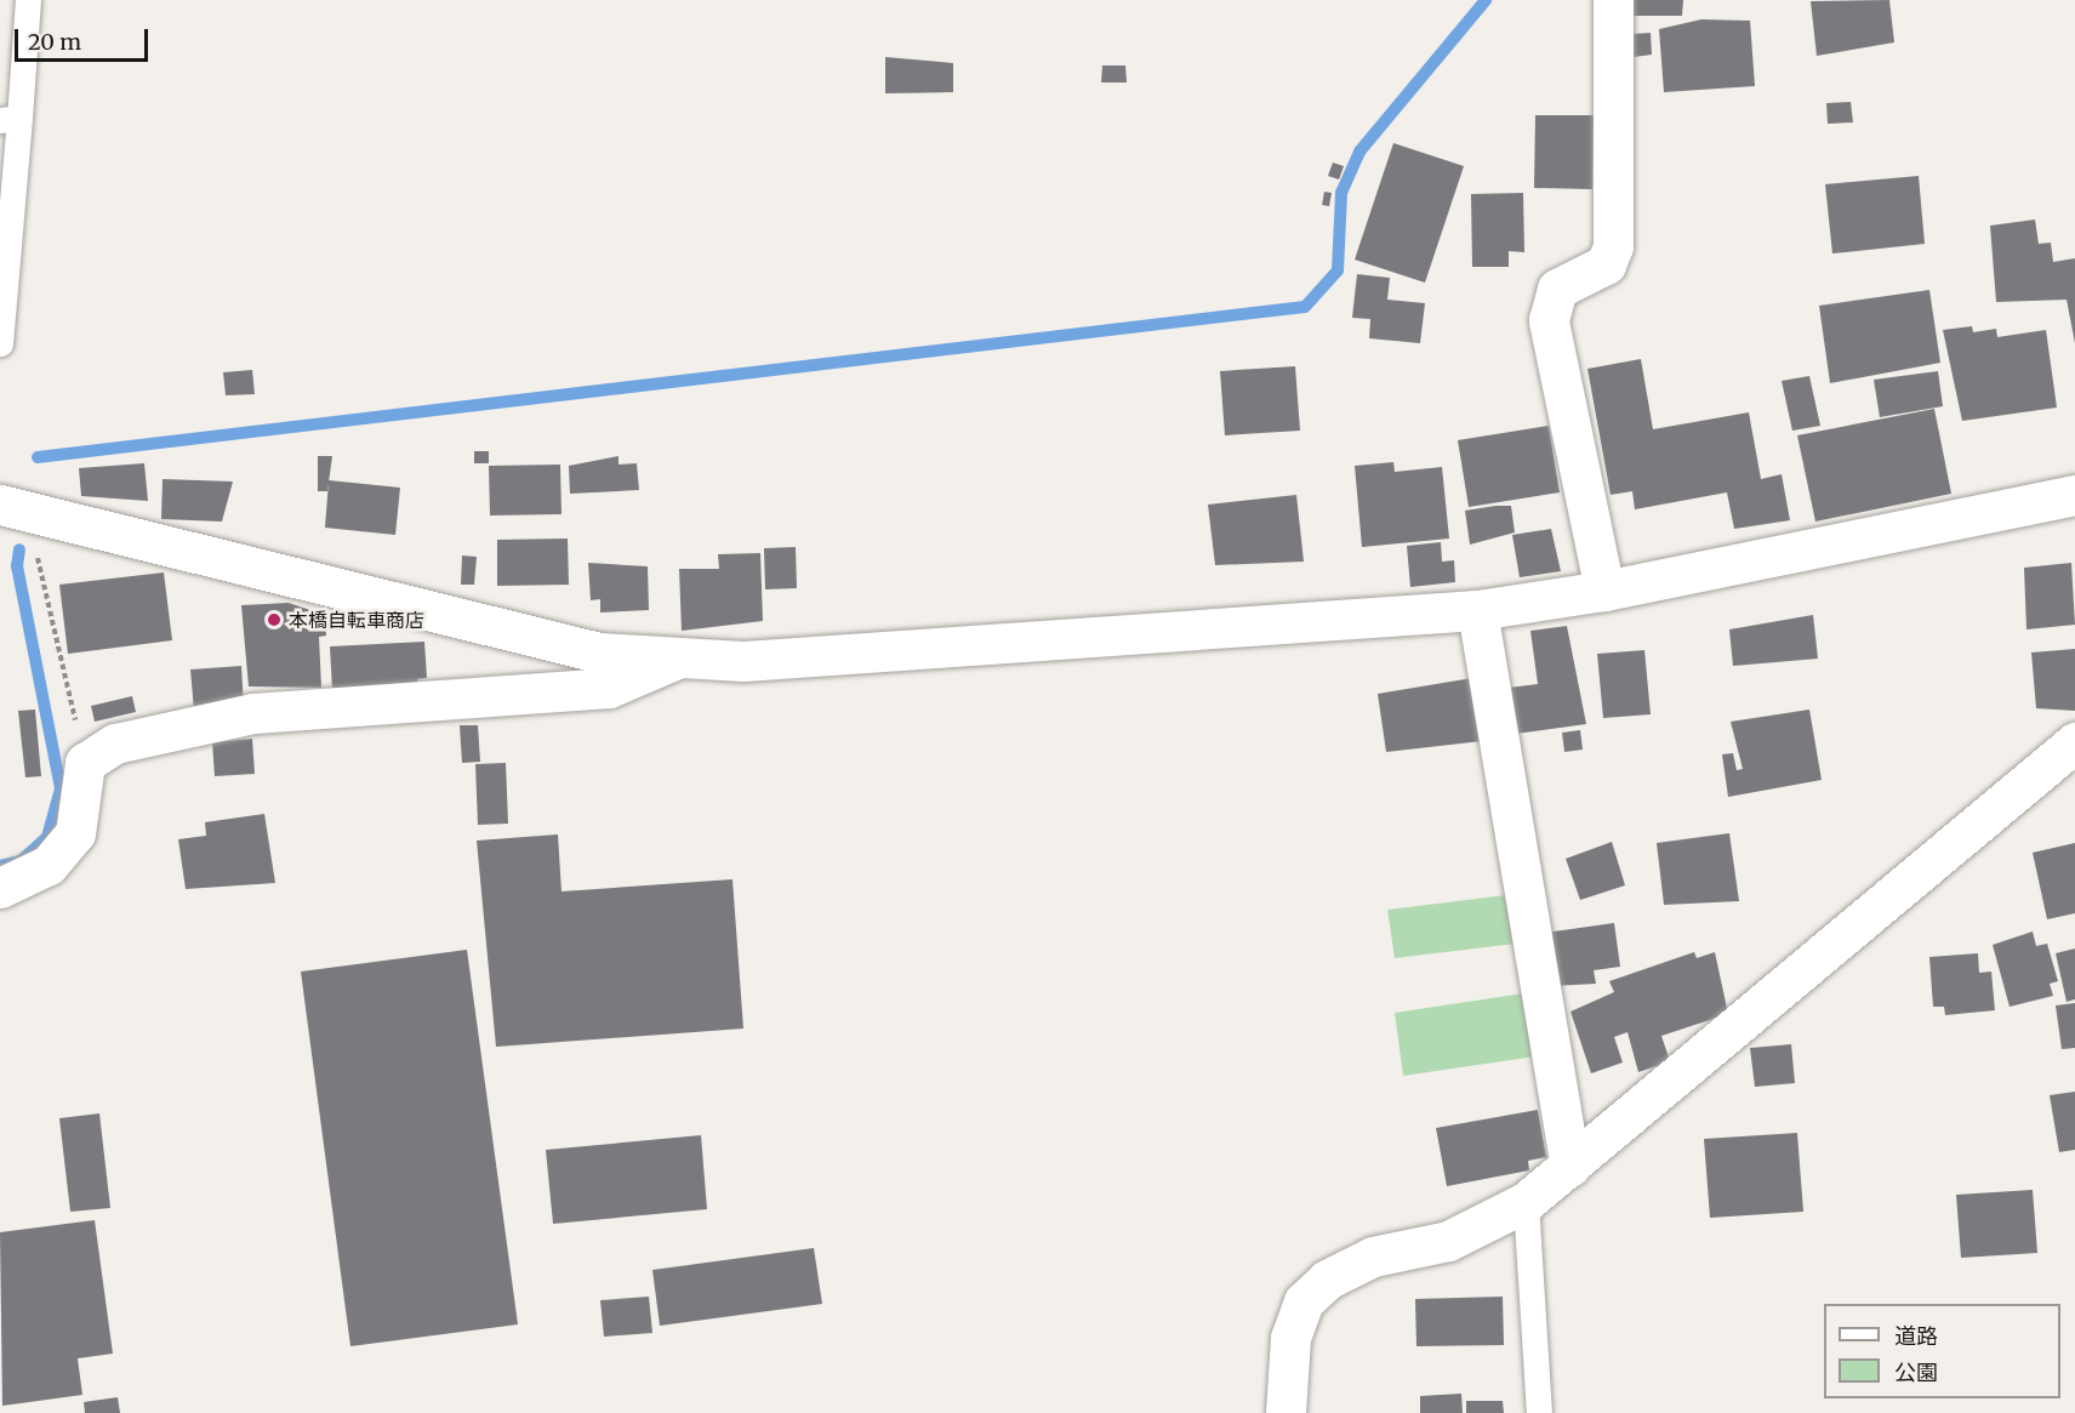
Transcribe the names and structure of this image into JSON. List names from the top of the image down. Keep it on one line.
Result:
{"places":["本橋自転車商店"],"legend":["道路","公園"],"scale_bar":"20 m"}
